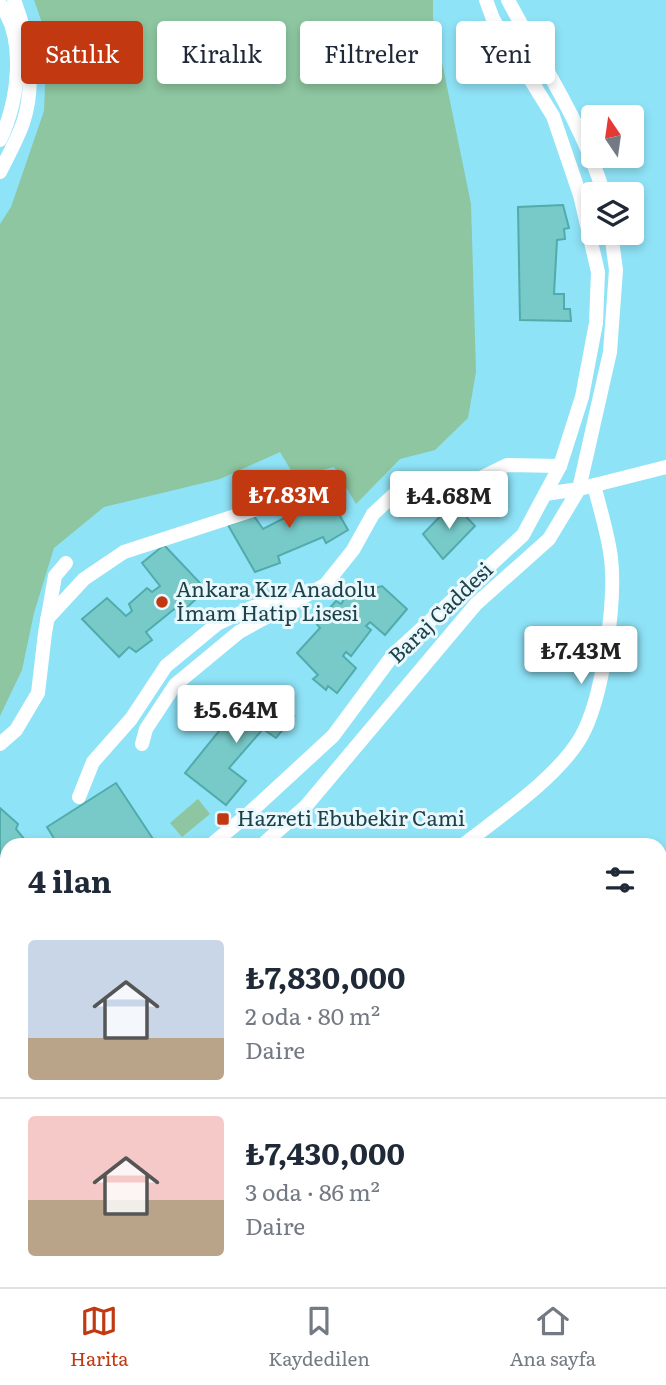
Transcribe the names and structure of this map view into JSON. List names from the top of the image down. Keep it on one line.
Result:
{"streets":{"street":["Baraj Caddesi"]},"places":{"other":["Ankara Kız Anadolu İmam Hatip Lisesi"],"transit":["Hazreti Ebubekir Cami"]},"north":"top","page":{"chip":["Satılık","Kiralık","Filtreler","Yeni"],"price":["₺7.83M","₺4.68M","₺7.43M","₺5.64M"],"heading":"4 ilan","list":[{"name":"₺7,830,000","note":"2 oda · 80 m² · Daire"},{"name":"₺7,430,000","note":"3 oda · 86 m² · Daire"}],"tabs":["Harita","Kaydedilen","Ana sayfa"]}}
